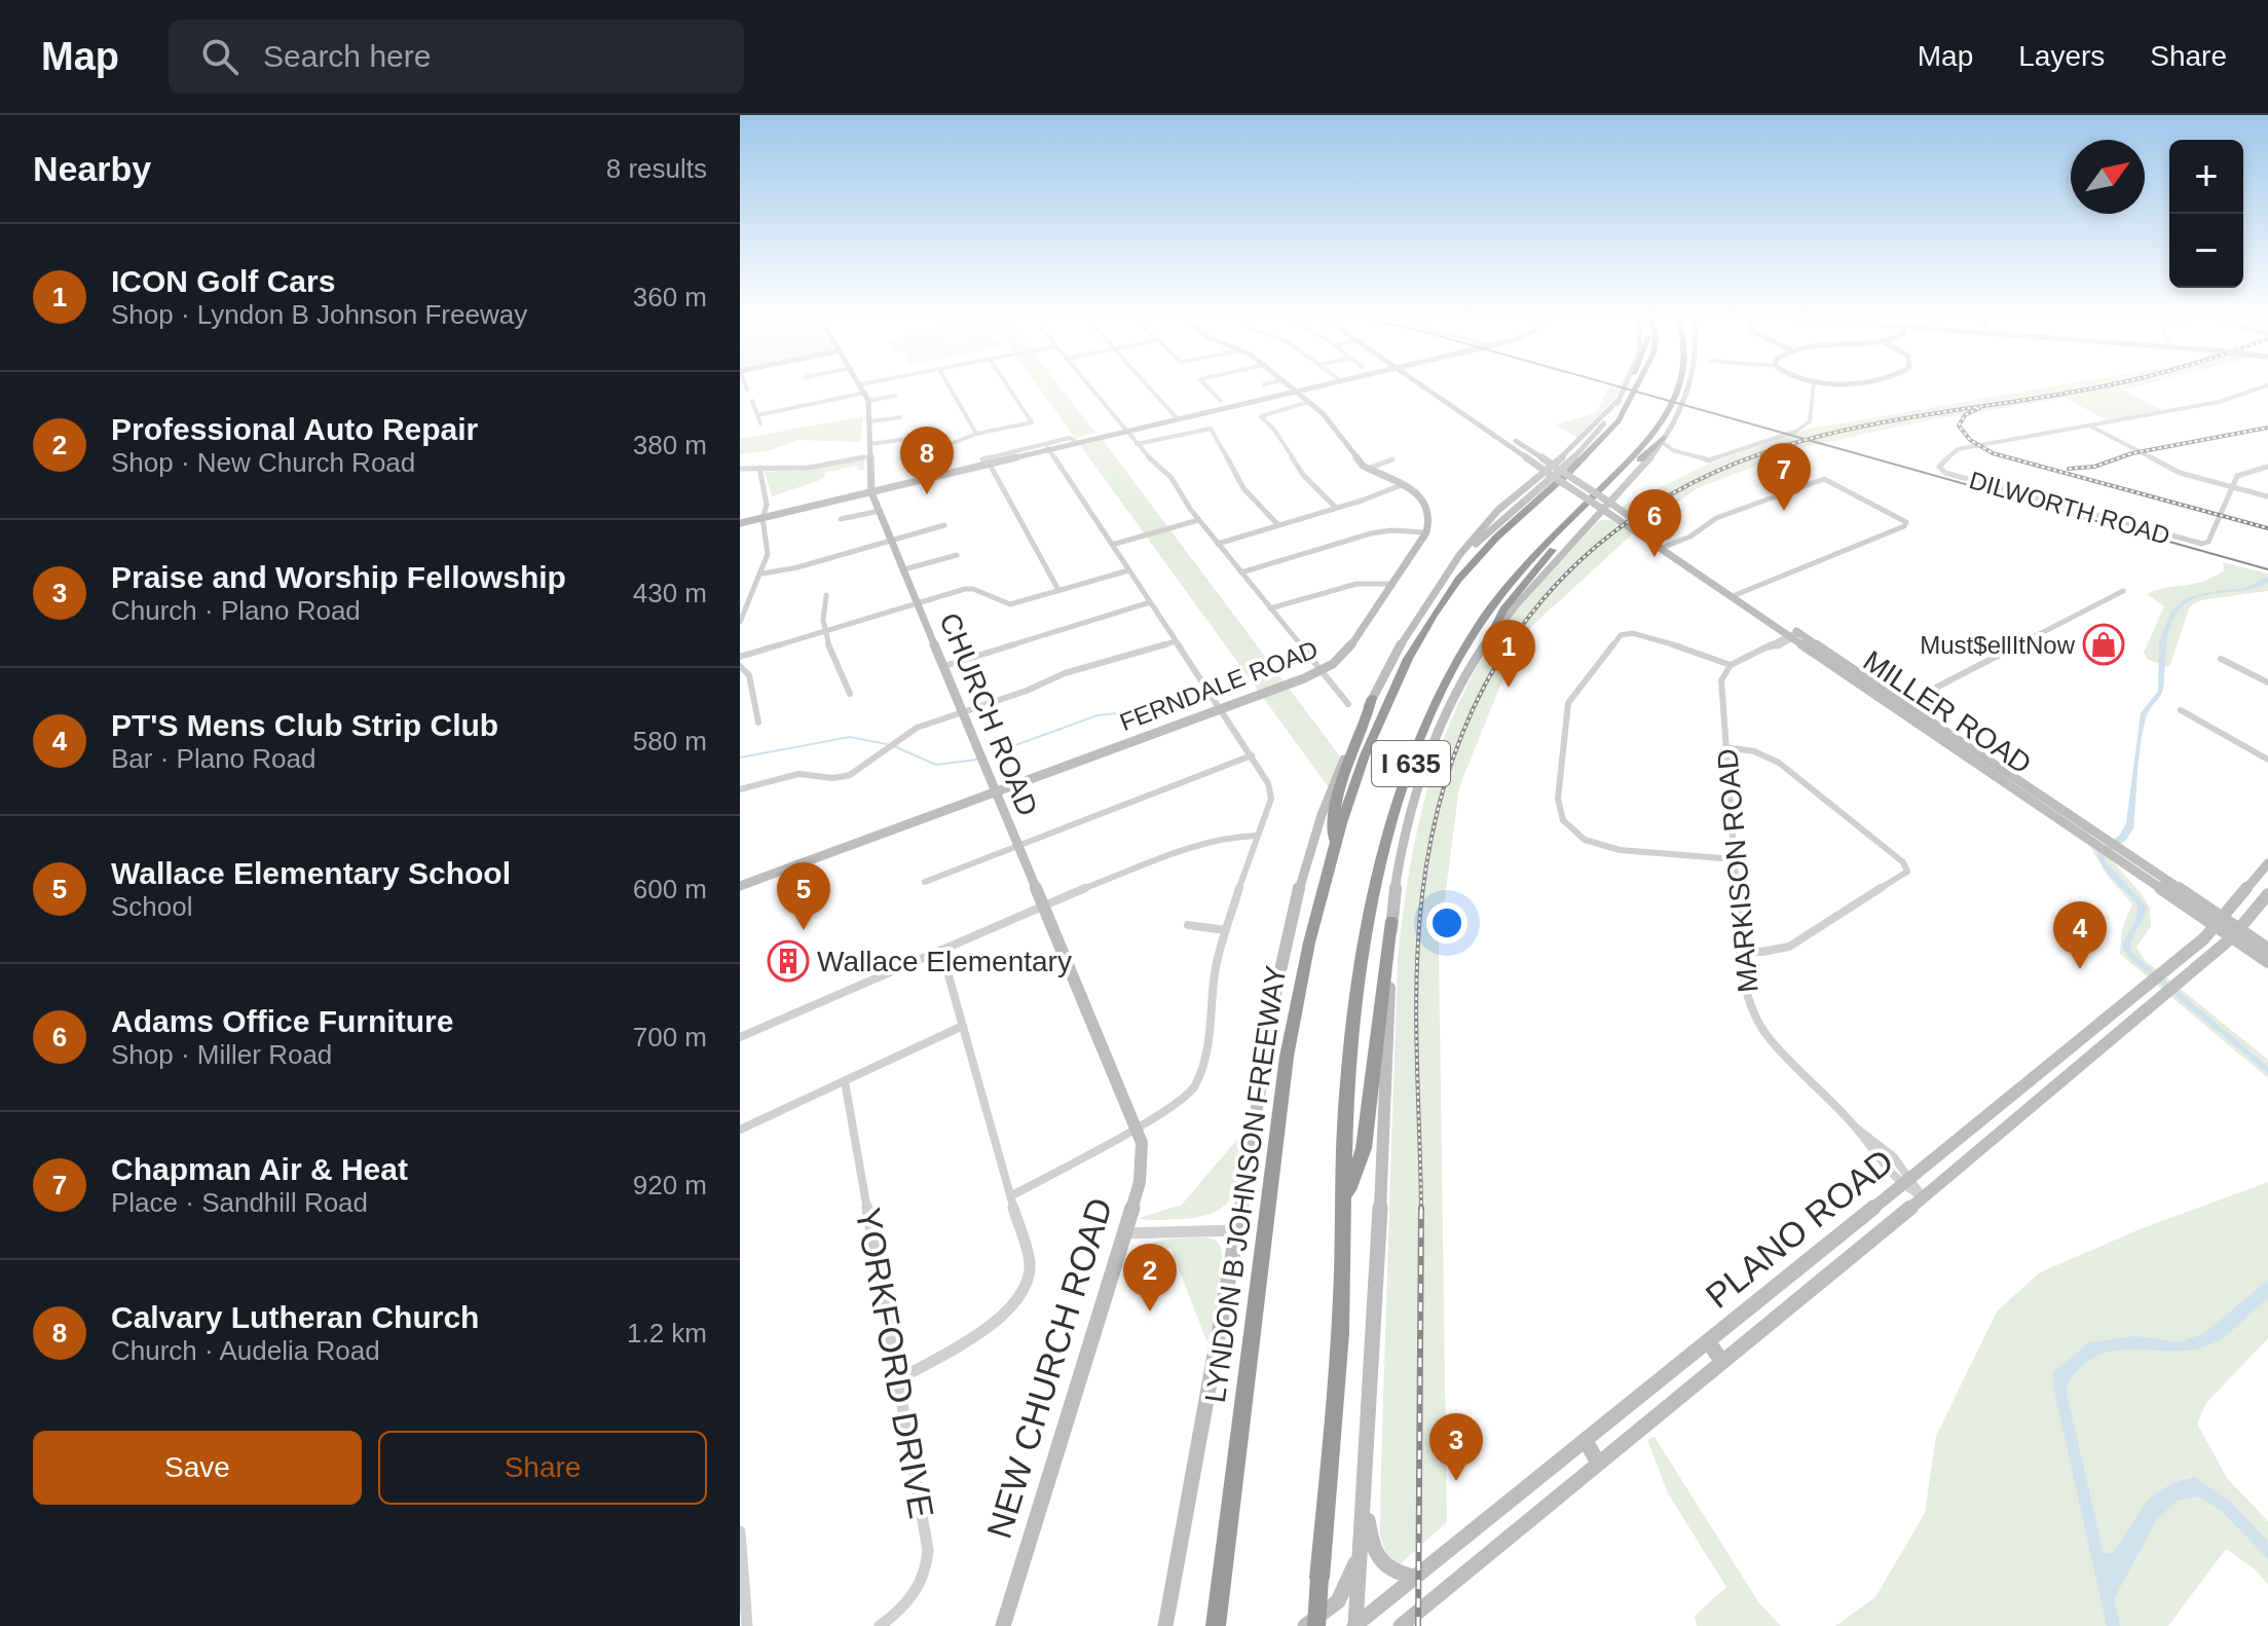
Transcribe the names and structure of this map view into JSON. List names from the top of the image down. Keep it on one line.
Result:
{"streets":{"highway":["I 635","LYNDON B JOHNSON FREEWAY"],"main road":["FERNDALE ROAD","MILLER ROAD","CHURCH ROAD","PLANO ROAD","NEW CHURCH ROAD"],"street":["DILWORTH ROAD","MARKISON ROAD","YORKFORD DRIVE"]},"crossings":[["FERNDALE ROAD","CHURCH ROAD"],["MILLER ROAD","PLANO ROAD"],["CHURCH ROAD","NEW CHURCH ROAD"],["MARKISON ROAD","PLANO ROAD"]],"places":{"shop":["Must$ellItNow"],"building":["Wallace Elementary"]},"north":"top right","page":{"header":"Map","search":"Search here","nav":["Map","Layers","Share"],"heading":["Nearby","8 results"],"map_buttons":["+","−"],"list":[{"mark":"1","name":"ICON Golf Cars","note":"Shop · Lyndon B Johnson Freeway","value":"360 m"},{"mark":"2","name":"Professional Auto Repair","note":"Shop · New Church Road","value":"380 m"},{"mark":"3","name":"Praise and Worship Fellowship","note":"Church · Plano Road","value":"430 m"},{"mark":"4","name":"PT'S Mens Club Strip Club","note":"Bar · Plano Road","value":"580 m"},{"mark":"5","name":"Wallace Elementary School","note":"School","value":"600 m"},{"mark":"6","name":"Adams Office Furniture","note":"Shop · Miller Road","value":"700 m"},{"mark":"7","name":"Chapman Air & Heat","note":"Place · Sandhill Road","value":"920 m"},{"mark":"8","name":"Calvary Lutheran Church","note":"Church · Audelia Road","value":"1.2 km"}],"pins":["8","7","6","1","5","4","2","3"],"buttons":["Save","Share"]}}
